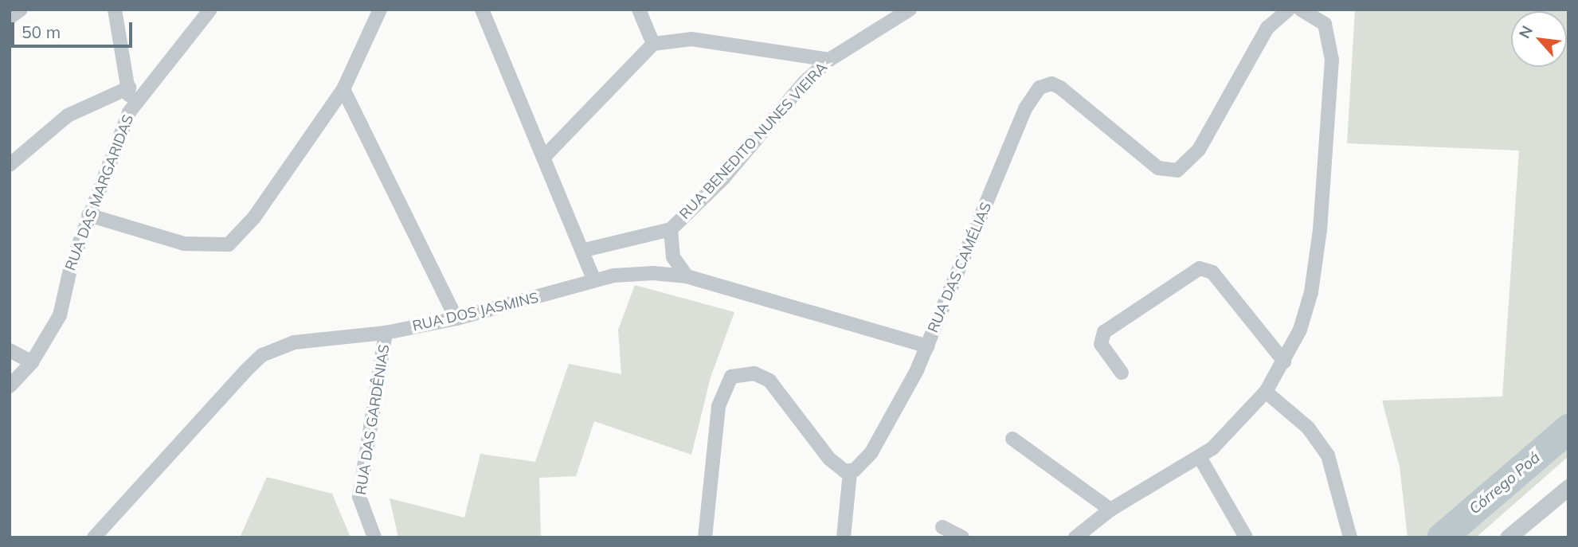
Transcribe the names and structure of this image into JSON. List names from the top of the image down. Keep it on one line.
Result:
{"streets":{"street":["RUA BENEDITO NUNES VIEIRA","RUA DAS MARGARIDAS","RUA DAS CAMÉLIAS","RUA DOS JASMINS","RUA DAS GARDÊNIAS"]},"crossings":[["RUA BENEDITO NUNES VIEIRA","RUA DOS JASMINS"],["RUA DAS CAMÉLIAS","RUA DOS JASMINS"],["RUA DOS JASMINS","RUA DAS GARDÊNIAS"]],"water":["Córrego Poá"],"scale_bar":"50 m","north":"top left"}
